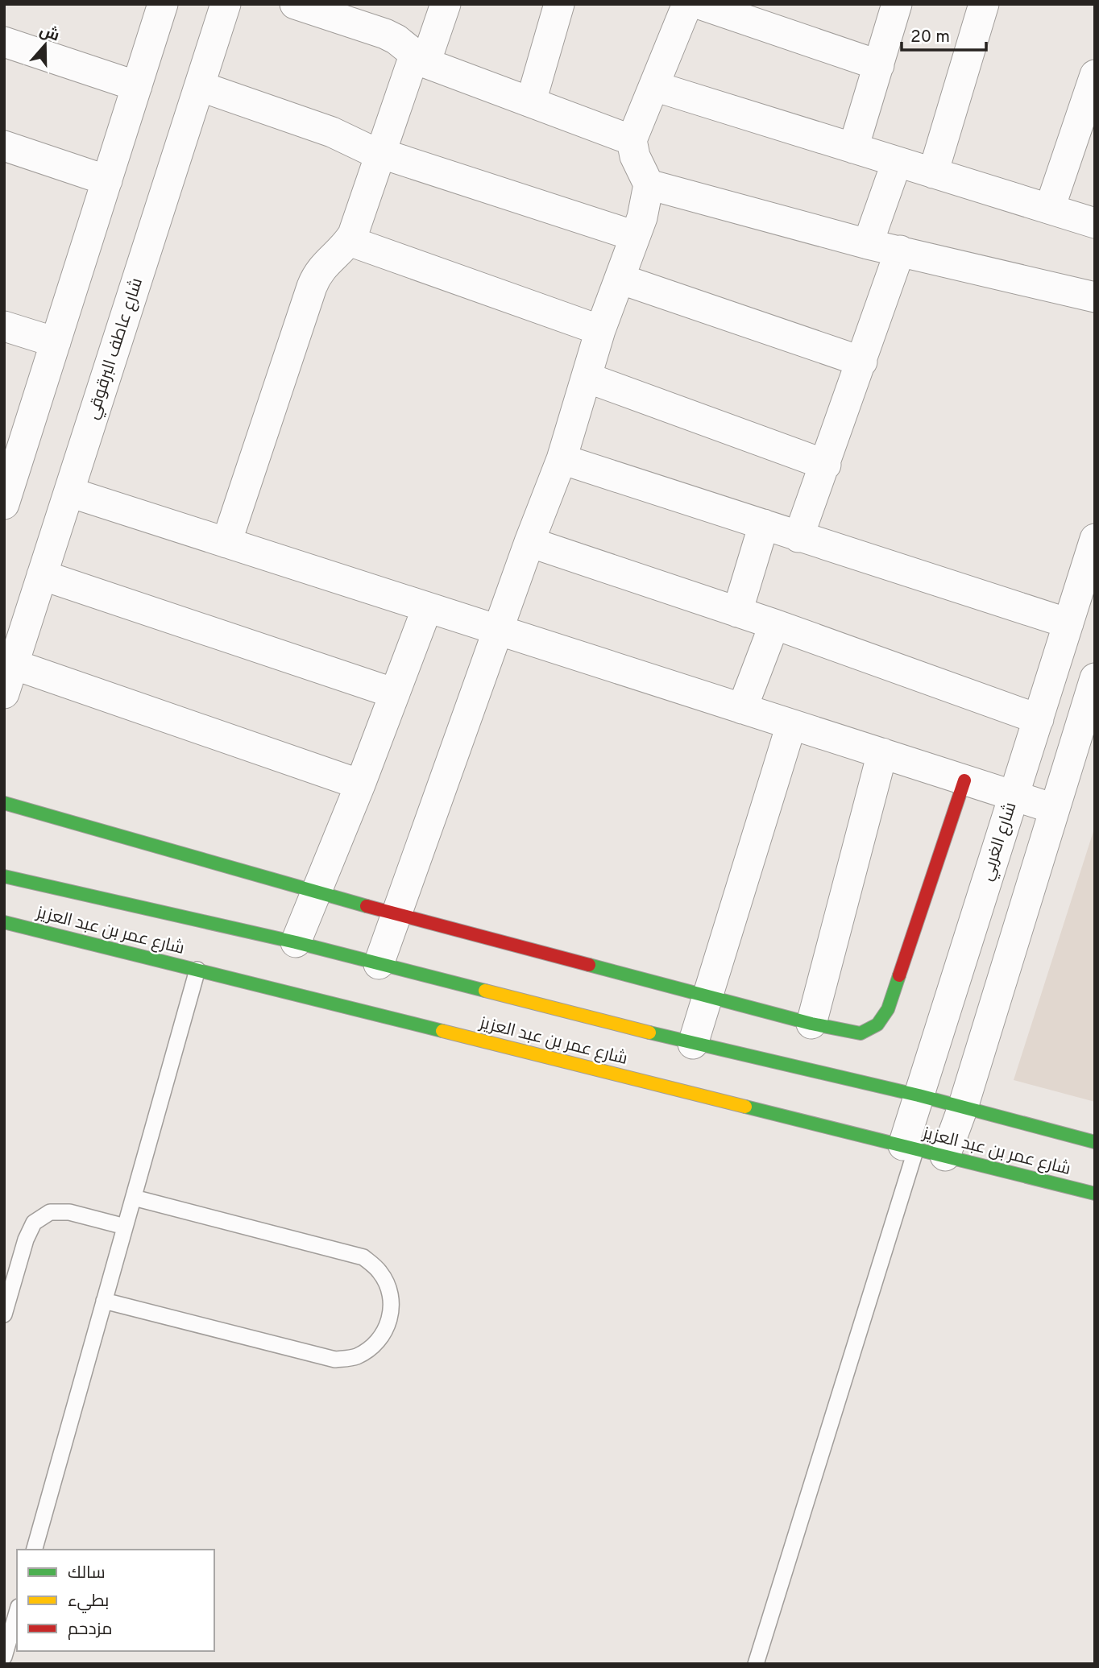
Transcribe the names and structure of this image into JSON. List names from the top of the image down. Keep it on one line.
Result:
{"streets":{"main road":["شارع عمر بن عبد العزيز"],"street":["شارع عاطف البرقوقي","شارع الغربي"]},"crossings":[["شارع الغربي","شارع عمر بن عبد العزيز"]],"legend":["سالك","بطيء","مزدحم"],"scale_bar":"20 m","north":"top"}
